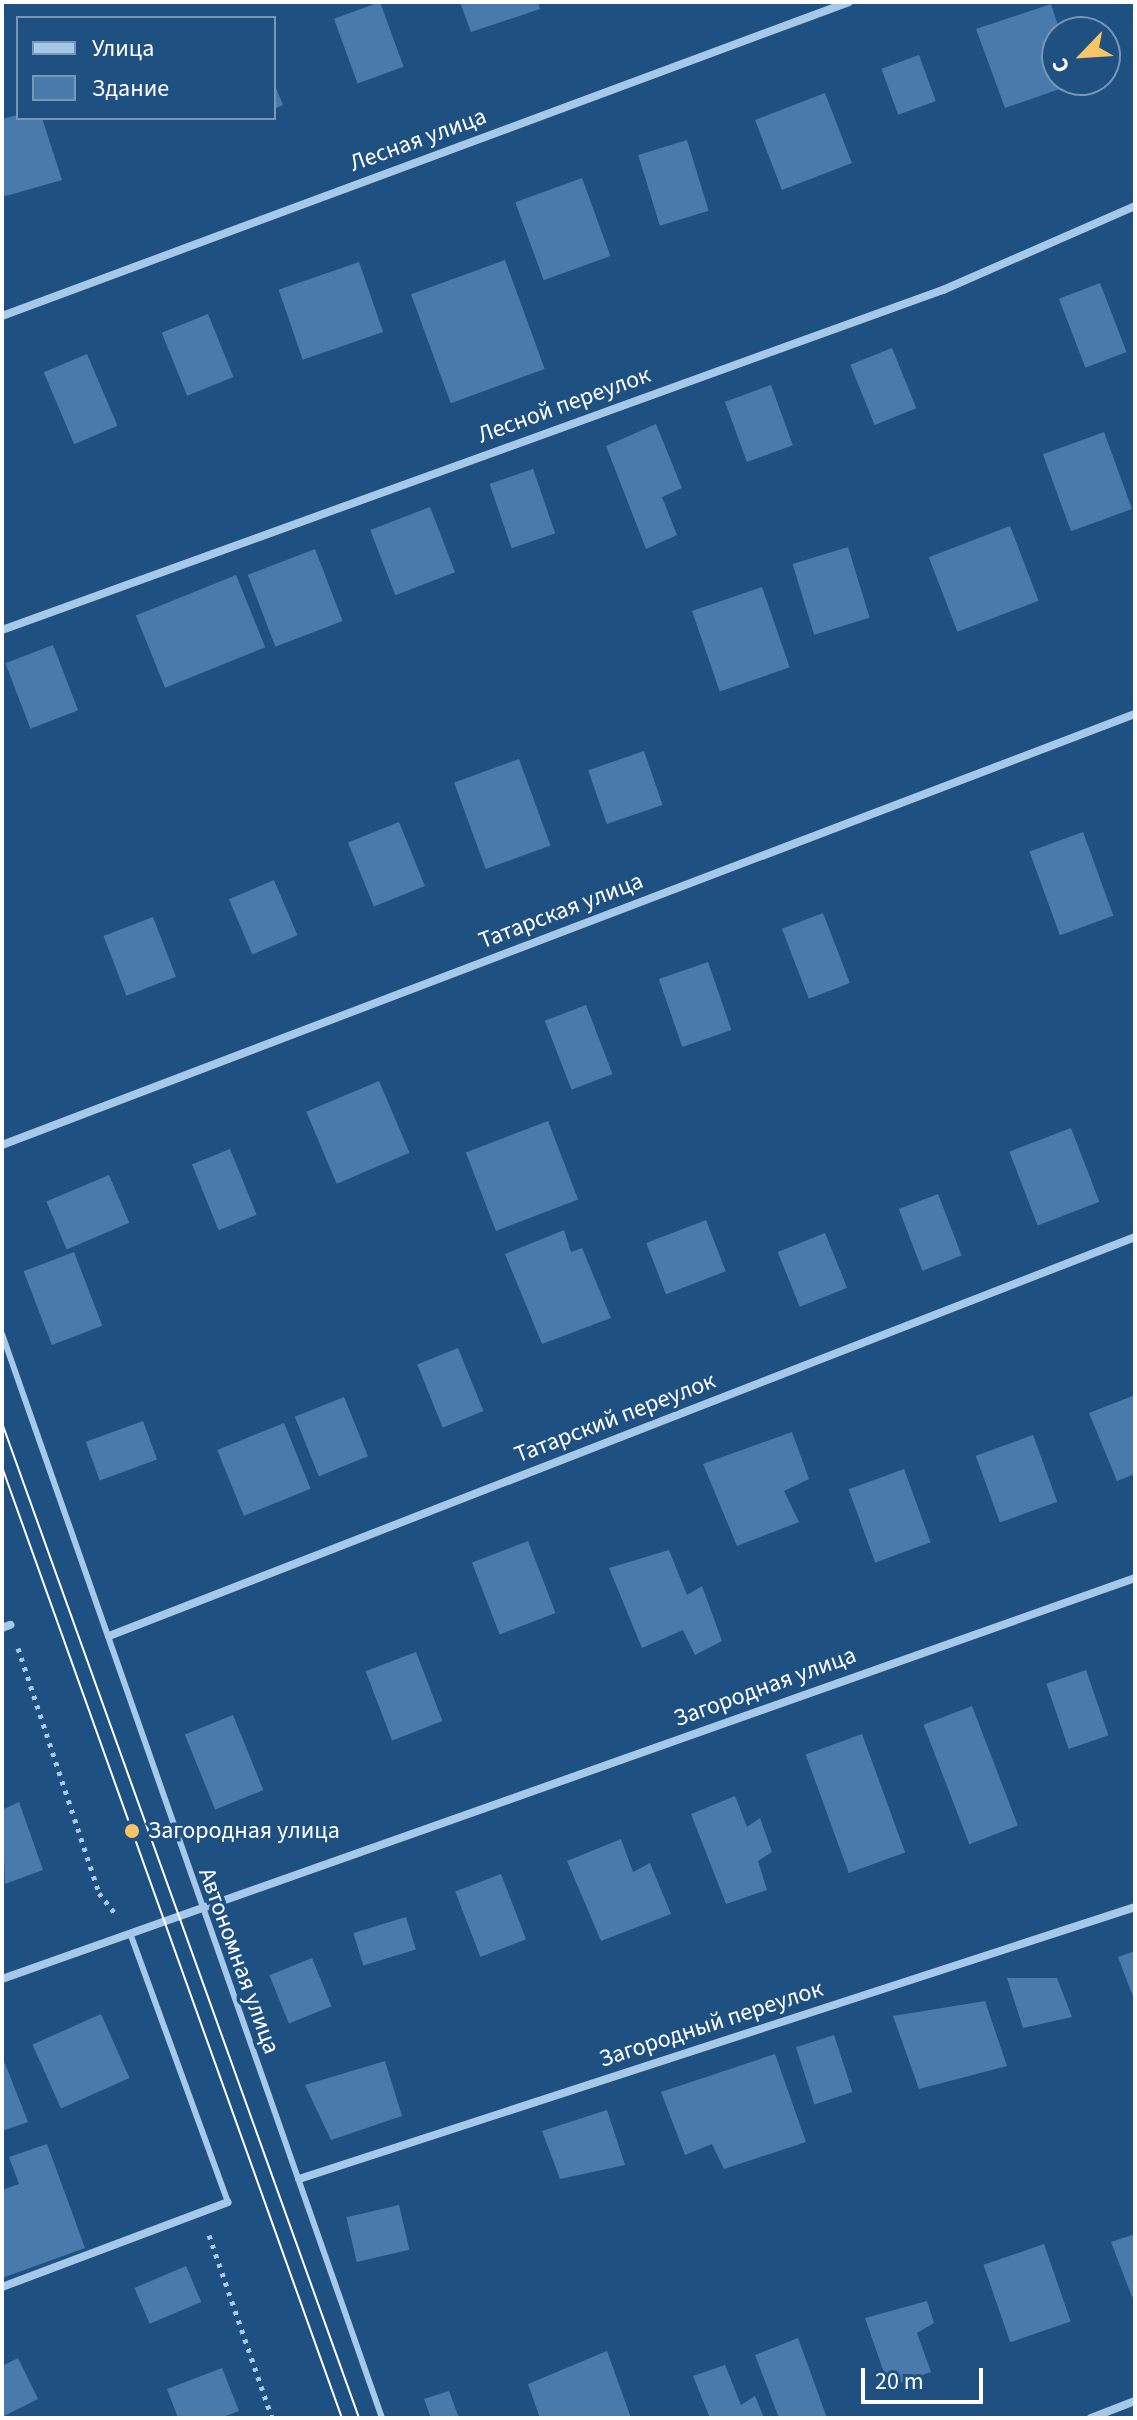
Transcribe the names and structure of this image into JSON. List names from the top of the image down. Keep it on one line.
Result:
{"streets":{"street":["Лесная улица","Лесной переулок","Татарская улица","Татарский переулок","Загородная улица","Загородный переулок"],"lane":["Автономная улица"]},"crossings":[["Татарский переулок","Автономная улица"],["Загородная улица","Автономная улица"],["Автономная улица","Загородный переулок"]],"places":["Загородная улица"],"legend":["Улица","Здание"],"scale_bar":"20 m","north":"bottom left"}
